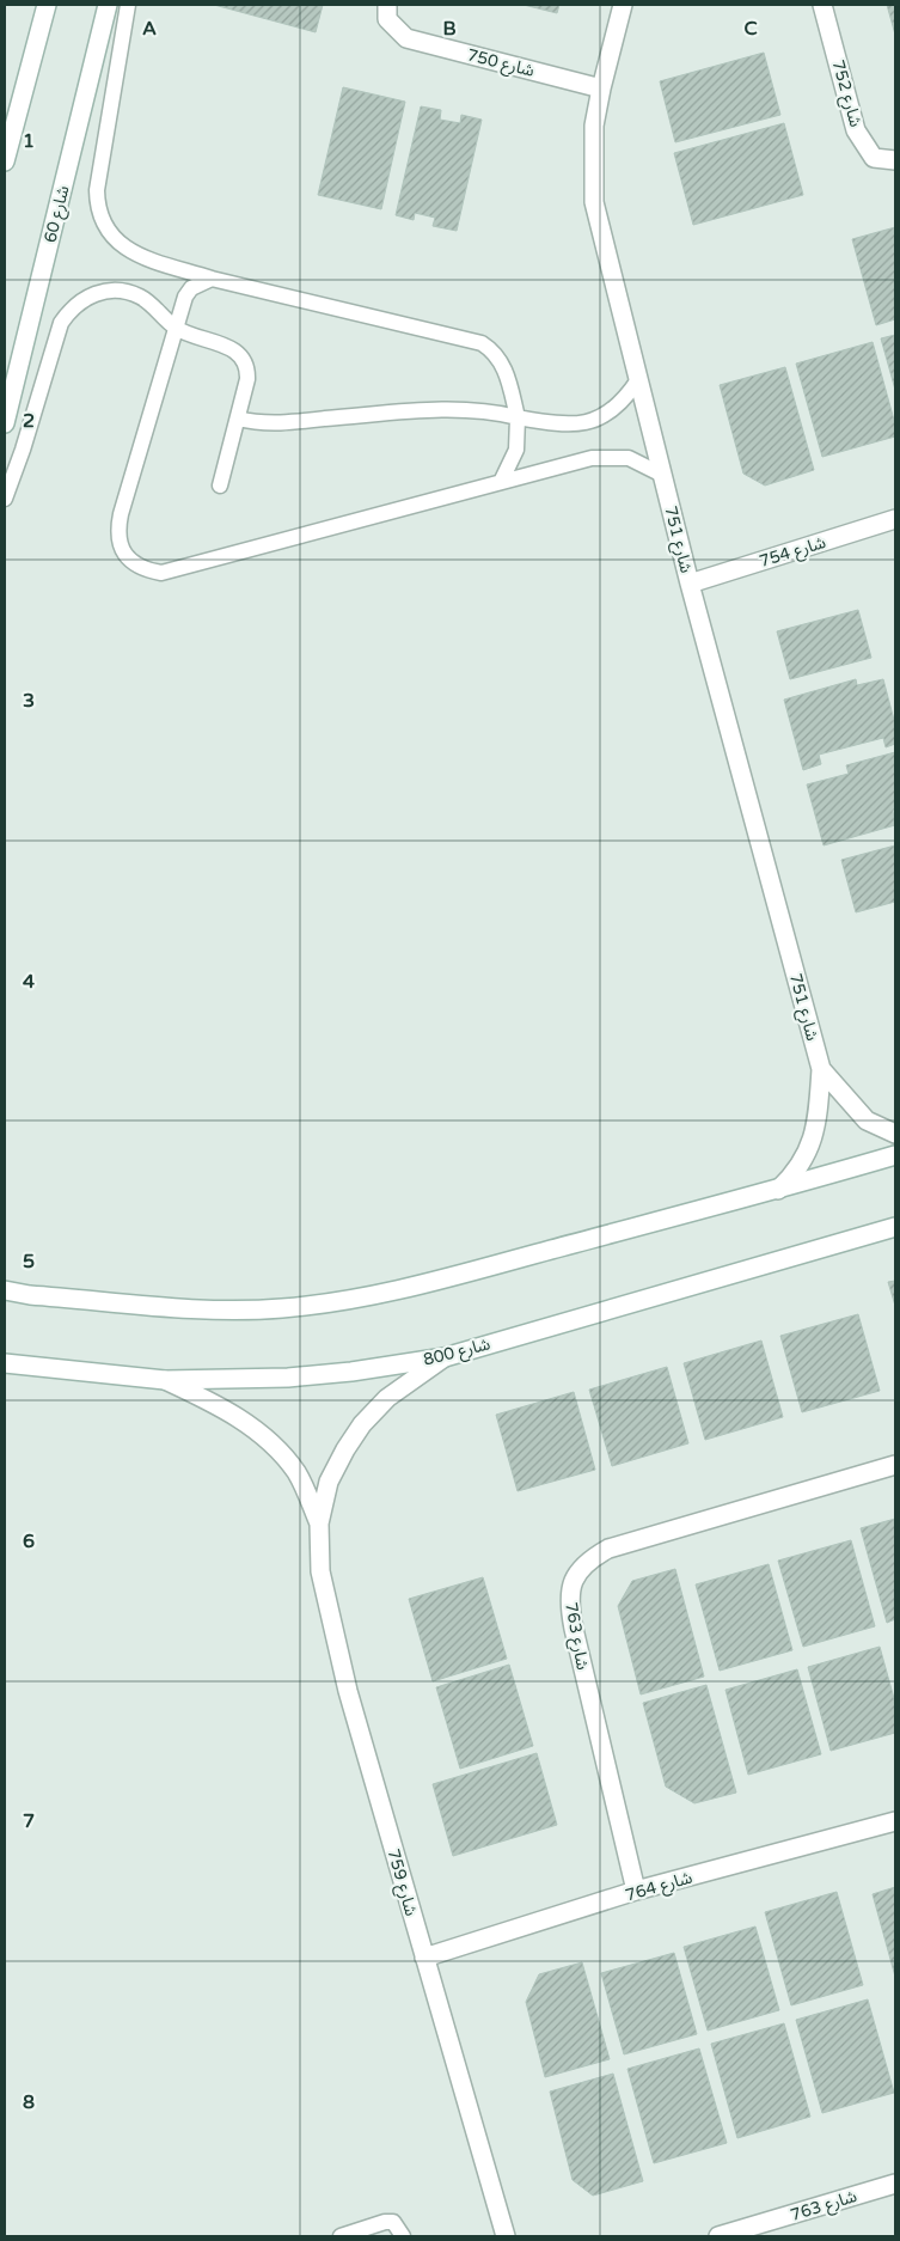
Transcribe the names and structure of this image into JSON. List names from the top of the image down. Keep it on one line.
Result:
{"streets":{"street":["شارع 750","شارع 752","شارع 60","شارع 751","شارع 754","شارع 800","شارع 763","شارع 759","شارع 764"]},"crossings":[["شارع 750","شارع 751"],["شارع 751","شارع 754"],["شارع 800","شارع 759"],["شارع 763","شارع 764"],["شارع 759","شارع 764"]],"grid":{"columns":["A","B","C"],"rows":["1","2","3","4","5","6","7","8"]}}
